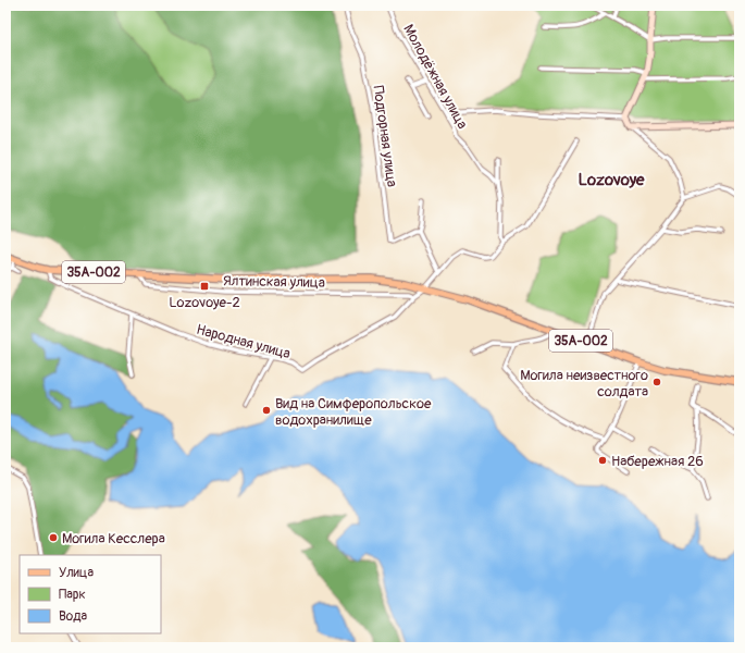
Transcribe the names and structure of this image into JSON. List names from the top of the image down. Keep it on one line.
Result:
{"streets":{"main road":["35А-002"],"street":["Молодёжная улица","Подгорная улица","Ялтинская улица","Народная улица"]},"crossings":[["35А-002","Ялтинская улица"],["35А-002","Народная улица"],["Ялтинская улица","Народная улица"]],"districts":["Lozovoye"],"places":{"transit":["Lozovoye-2"],"other":["Могила неизвестного солдата","Вид на Симферопольское водохранилище","Набережная 26","Могила Кесслера"]},"legend":["Улица","Парк","Вода"]}
